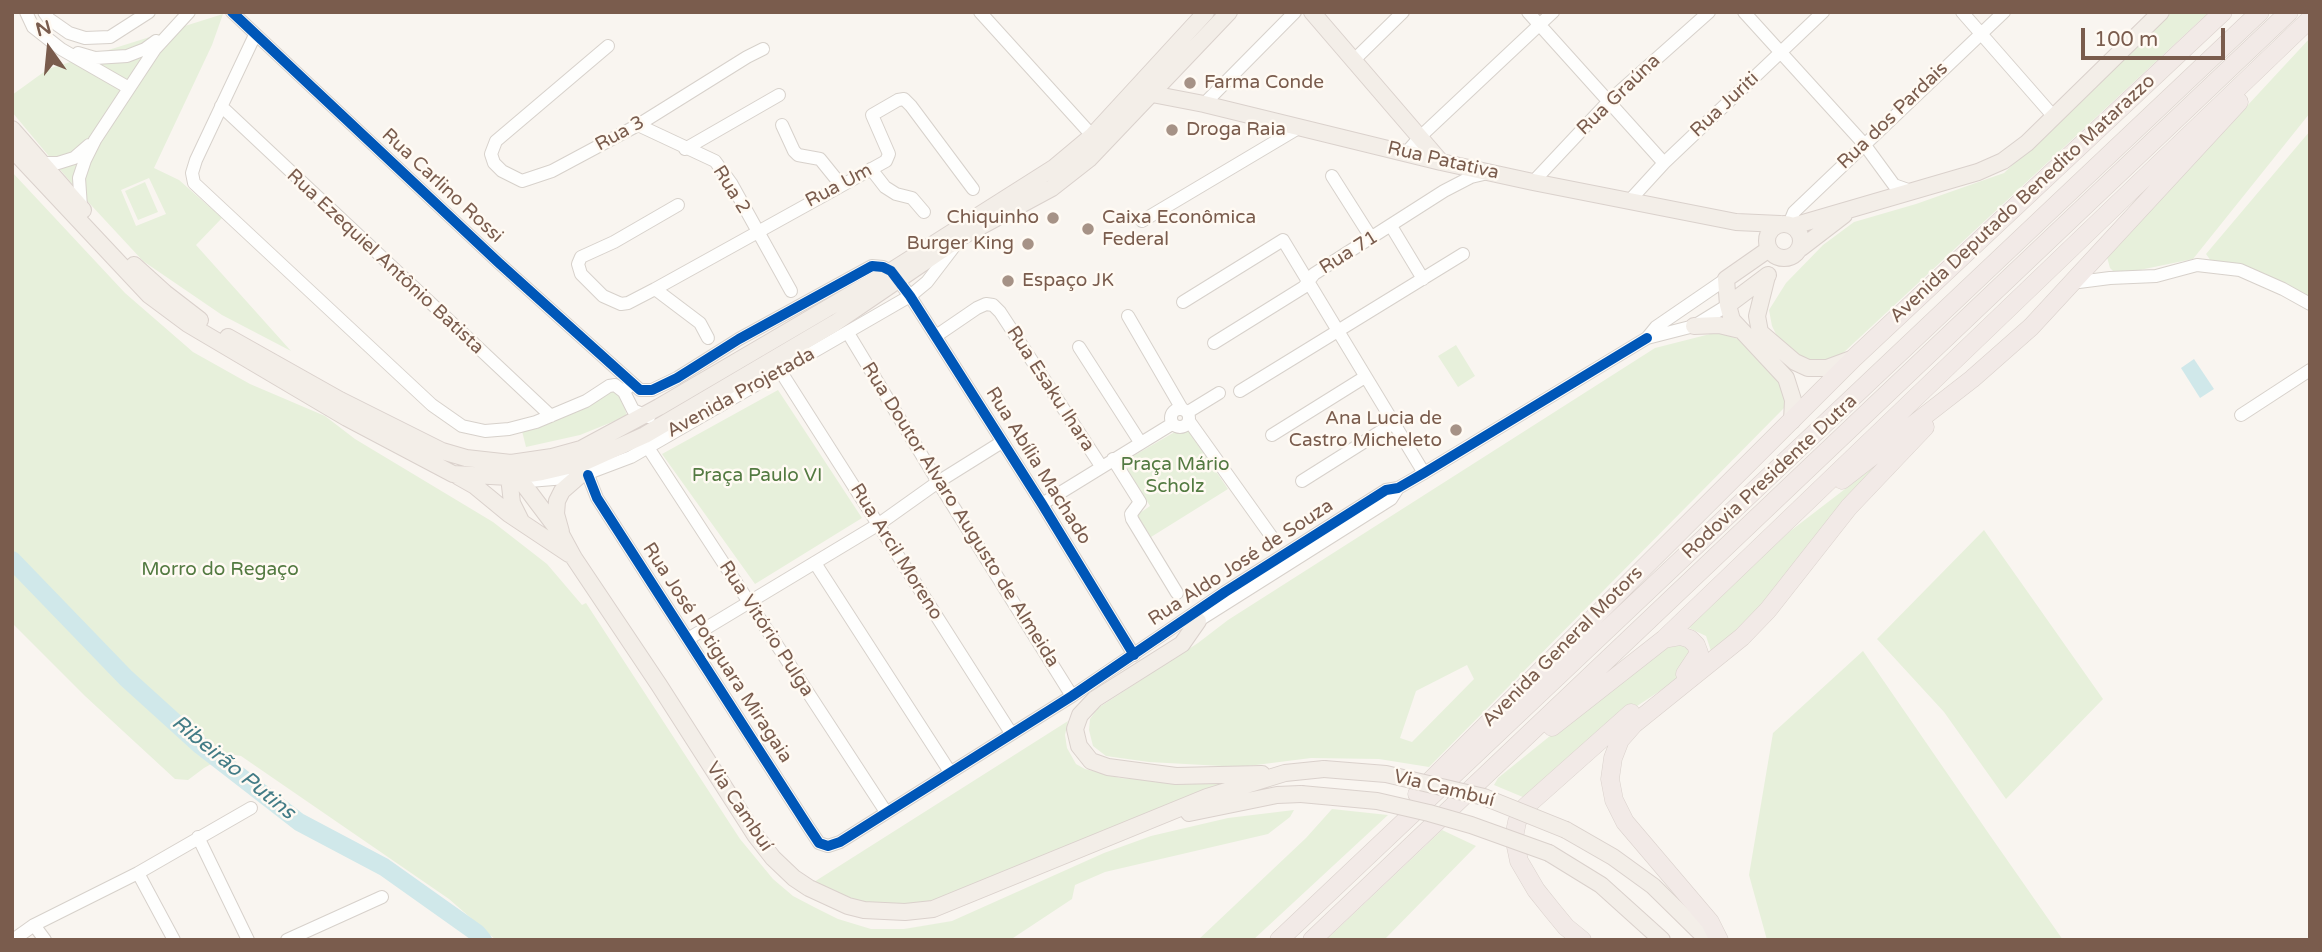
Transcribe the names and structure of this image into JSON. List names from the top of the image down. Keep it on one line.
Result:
{"streets":{"highway":["Avenida Deputado Benedito Matarazzo","Rodovia Presidente Dutra","Avenida General Motors"],"main road":["Rua Patativa","Via Cambuí"],"street":["Rua Graúna","Rua Juriti","Rua dos Pardais","Rua 3","Rua Carlino Rossi","Rua Um","Rua 2","Rua 71","Rua Ezequiel Antônio Batista","Rua Esaku Ihara","Avenida Projetada","Rua Abília Machado","Rua Doutor Alvaro Augusto de Almeida","Rua Arcil Moreno","Rua Aldo José de Souza","Rua Vitório Pulga","Rua José Potiguara Miragaia"]},"crossings":[["Rua Graúna","Rua Patativa"],["Rua Juriti","Rua Patativa"],["Rua dos Pardais","Rua Patativa"],["Rua dos Pardais","Avenida Deputado Benedito Matarazzo"],["Rua 3","Rua 2"],["Rua Patativa","Avenida Deputado Benedito Matarazzo"],["Rua Patativa","Rua 71"],["Rua Carlino Rossi","Avenida Projetada"],["Rua Um","Rua 2"],["Avenida Deputado Benedito Matarazzo","Rua Aldo José de Souza"],["Avenida Deputado Benedito Matarazzo","Avenida General Motors"],["Rua Esaku Ihara","Rua Abília Machado"],["Avenida Projetada","Rua Abília Machado"],["Avenida Projetada","Rua Doutor Alvaro Augusto de Almeida"],["Avenida Projetada","Rua Arcil Moreno"],["Avenida Projetada","Rua Vitório Pulga"],["Avenida Projetada","Rua José Potiguara Miragaia"],["Avenida Projetada","Via Cambuí"],["Rua Abília Machado","Rua Aldo José de Souza"],["Rodovia Presidente Dutra","Avenida General Motors"],["Rua Doutor Alvaro Augusto de Almeida","Rua Aldo José de Souza"],["Rua Arcil Moreno","Rua Aldo José de Souza"],["Rua Aldo José de Souza","Rua Vitório Pulga"],["Rua Aldo José de Souza","Rua José Potiguara Miragaia"]],"water":["Ribeirão Putins"],"parks":["Praça Mário Scholz","Praça Paulo VI","Morro do Regaço"],"places":["Farma Conde","Droga Raia","Chiquinho","Caixa Econômica Federal","Burger King","Espaço JK","Ana Lucia de Castro Micheleto"],"scale_bar":"100 m","north":"top"}
